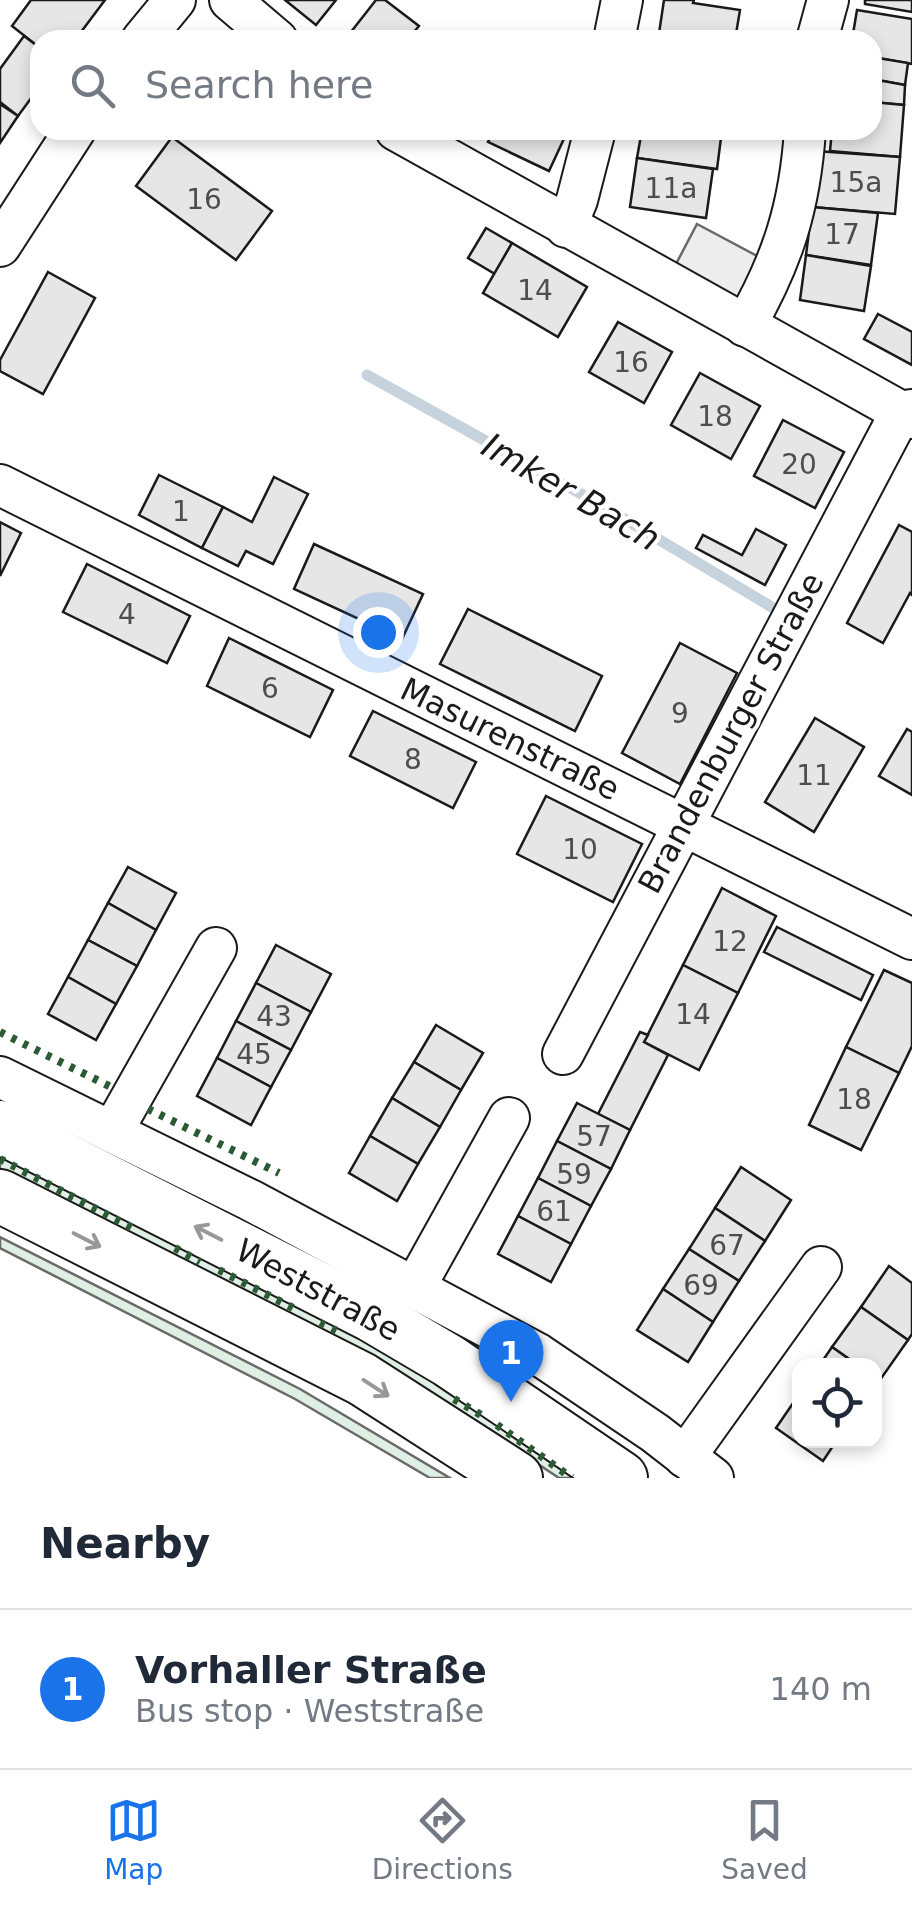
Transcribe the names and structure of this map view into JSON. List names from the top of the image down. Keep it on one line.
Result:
{"streets":{"main road":["Weststraße"],"street":["Brandenburger Straße","Masurenstraße"]},"crossings":[["Brandenburger Straße","Masurenstraße"]],"water":["Imker Bach"],"house_numbers":["15a","11a","16","17","14","16","18","20","1","4","6","9","8","11","10","12","14","43","45","18","57","59","61","67","69"],"page":{"search":"Search here","pins":"1","heading":"Nearby","list":[{"mark":"1","name":"Vorhaller Straße","note":"Bus stop · Weststraße","value":"140 m"}],"nav":["Map","Directions","Saved"]}}
